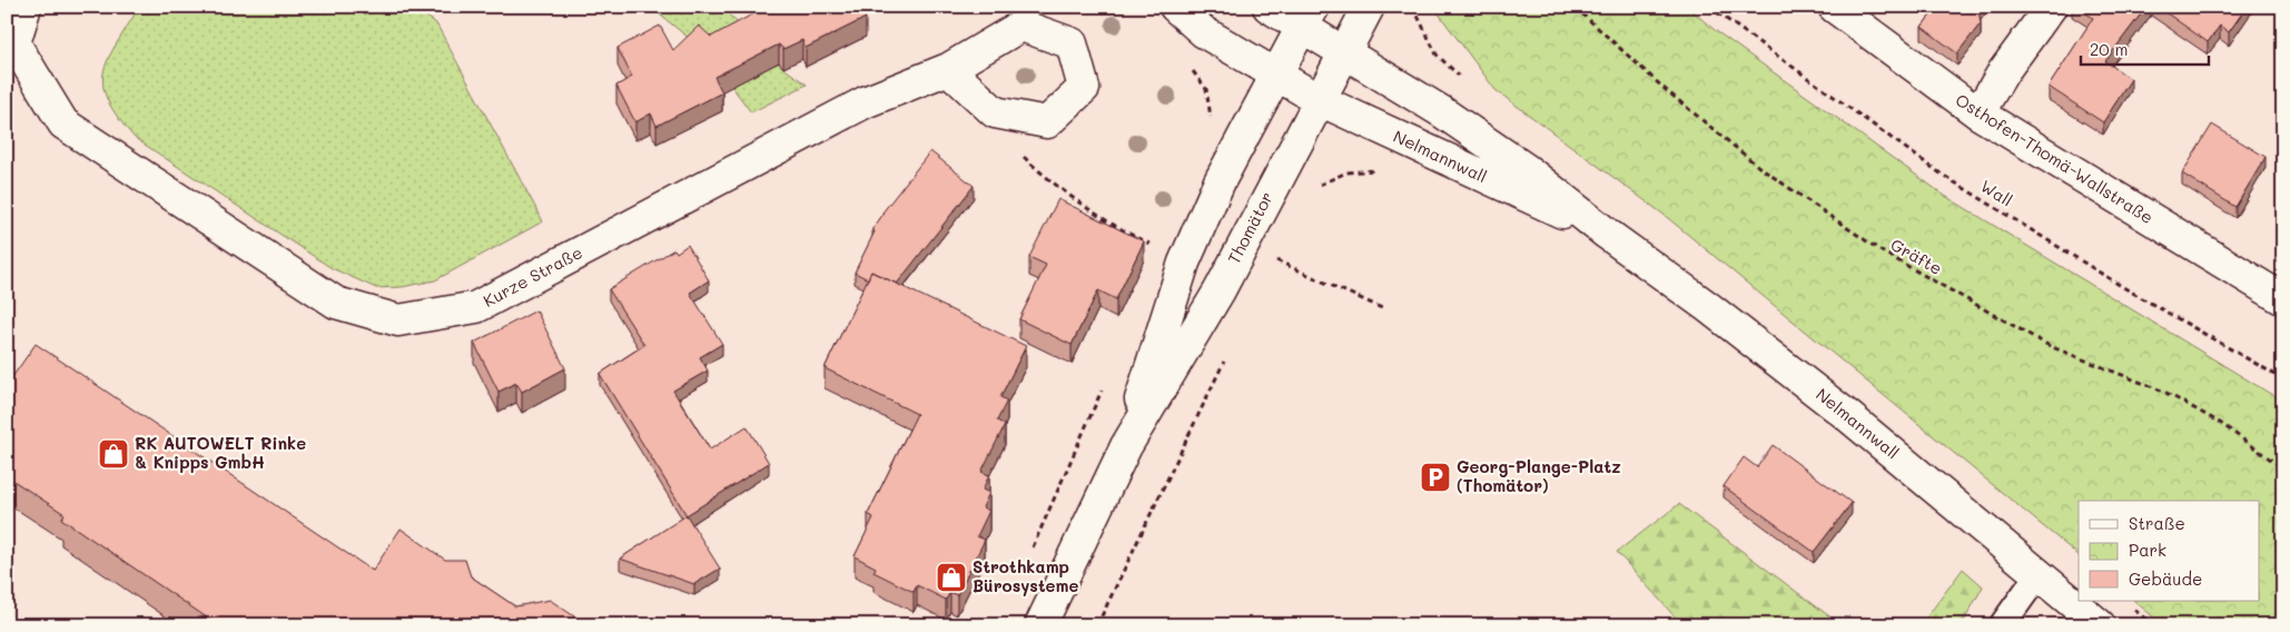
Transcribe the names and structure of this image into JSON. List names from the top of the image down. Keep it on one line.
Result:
{"streets":{"street":["Nelmannwall","Osthofen-Thomä-Wallstraße","Thomätor","Kurze Straße"],"path":["Wall","Gräfte"]},"crossings":[["Nelmannwall","Thomätor"]],"places":{"shop":["RK AUTOWELT Rinke & Knipps GmbH","Strothkamp Bürosysteme"],"parking":["Georg-Plange-Platz (Thomätor)"]},"legend":["Straße","Park","Gebäude"],"scale_bar":"20 m"}
